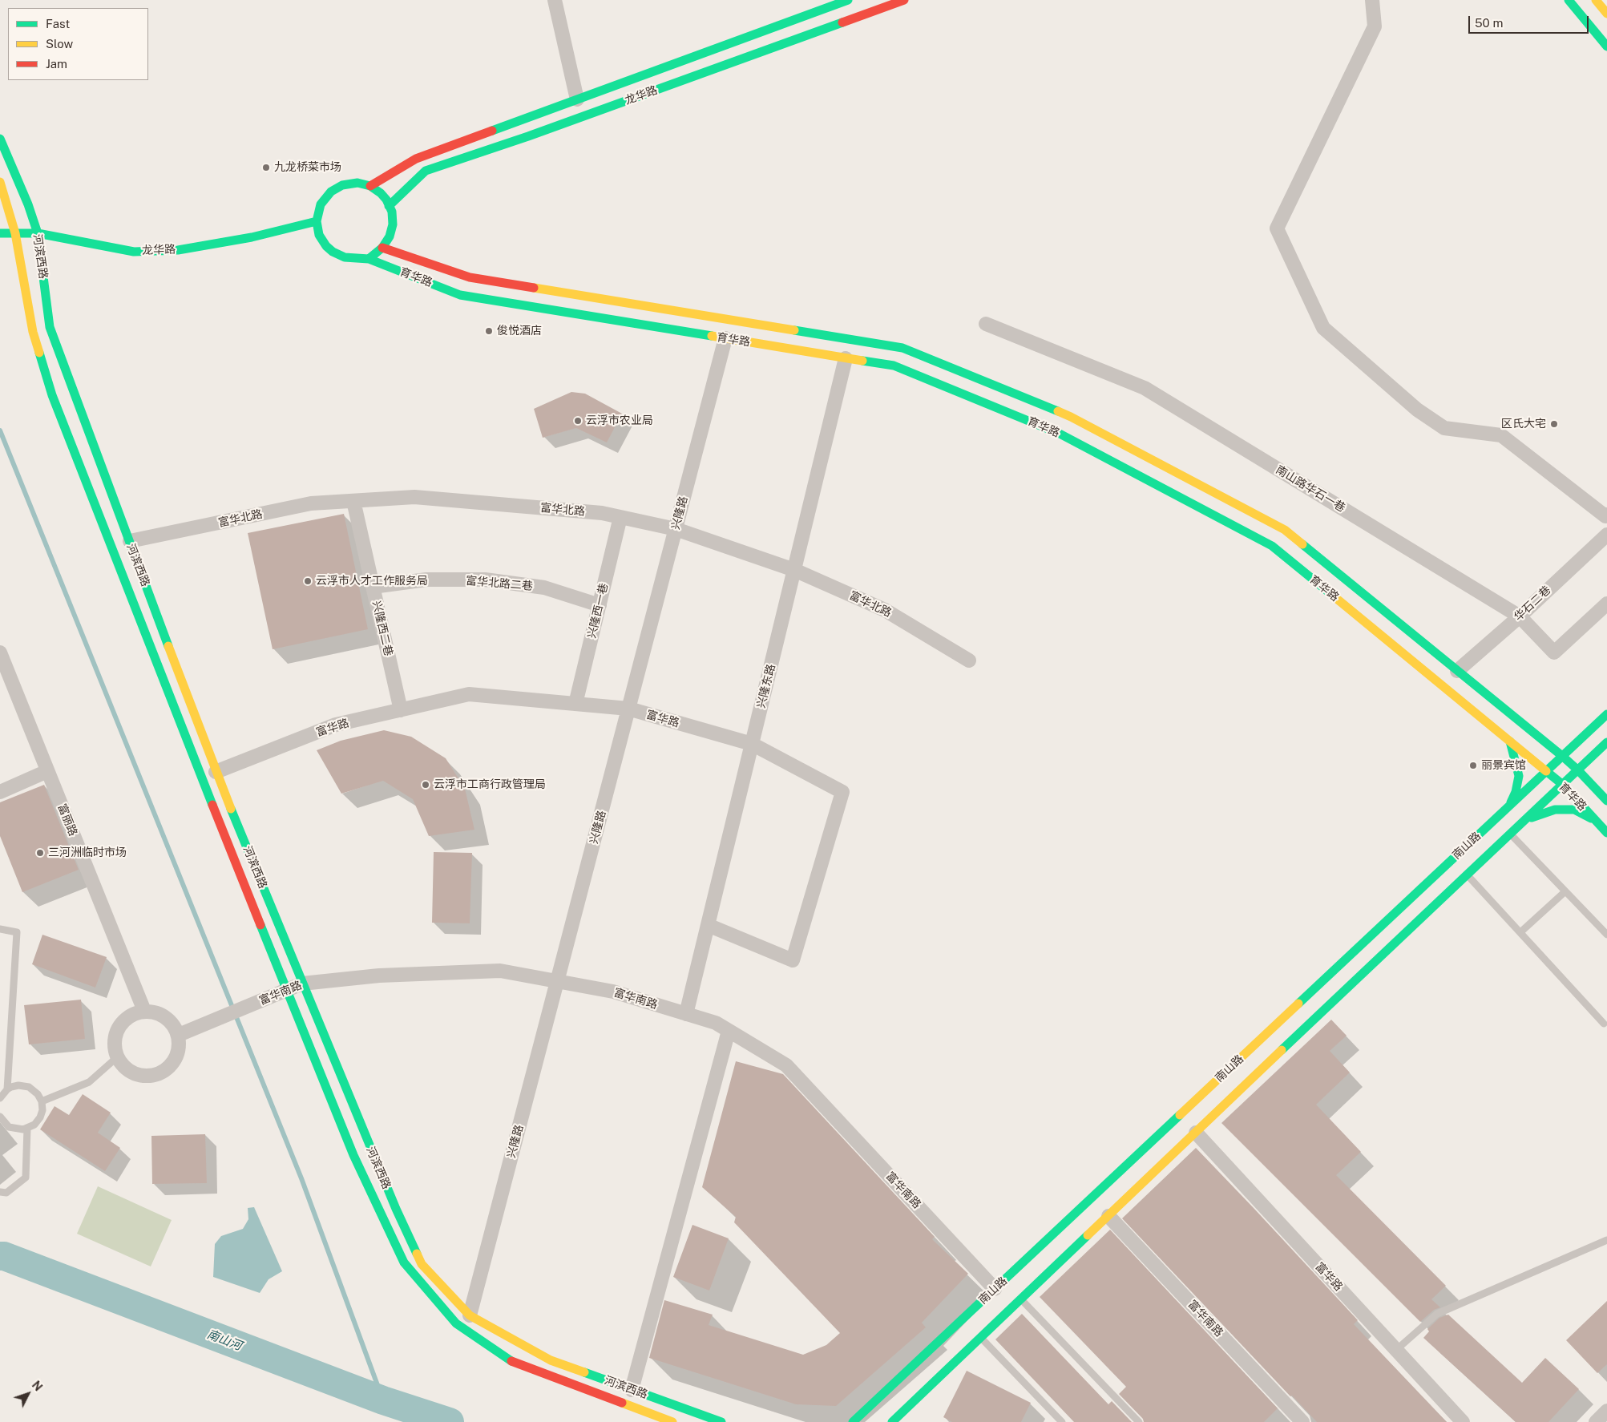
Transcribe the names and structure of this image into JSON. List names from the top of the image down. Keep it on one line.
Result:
{"streets":{"street":["龙华路","河滨西路","育华路","南山路华石一巷","富华北路","兴隆路","富华北路二巷","华石二巷","兴隆西一巷","兴隆西二巷","兴隆东路","富华路","富丽路","南山路","富华南路"]},"crossings":[["龙华路","河滨西路"],["龙华路","育华路"],["河滨西路","富华北路"],["河滨西路","兴隆路"],["河滨西路","富华路"],["河滨西路","富华南路"],["育华路","兴隆路"],["育华路","华石二巷"],["育华路","兴隆东路"],["育华路","南山路"],["南山路华石一巷","华石二巷"],["富华北路","兴隆路"],["富华北路","兴隆西一巷"],["富华北路","兴隆西二巷"],["富华北路","兴隆东路"],["兴隆路","富华路"],["兴隆路","富华南路"],["富华北路二巷","兴隆西一巷"],["富华北路二巷","兴隆西二巷"],["兴隆西一巷","富华路"],["兴隆西二巷","富华路"],["兴隆东路","富华路"],["兴隆东路","富华南路"],["富华路","南山路"],["富丽路","富华南路"],["南山路","富华南路"]],"water":["南山河"],"places":["九龙桥菜市场","俊悦酒店","云浮市农业局","区氏大宅","云浮市人才工作服务局","丽景宾馆","云浮市工商行政管理局","三河洲临时市场"],"legend":["Fast","Slow","Jam"],"scale_bar":"50 m","north":"top right"}
